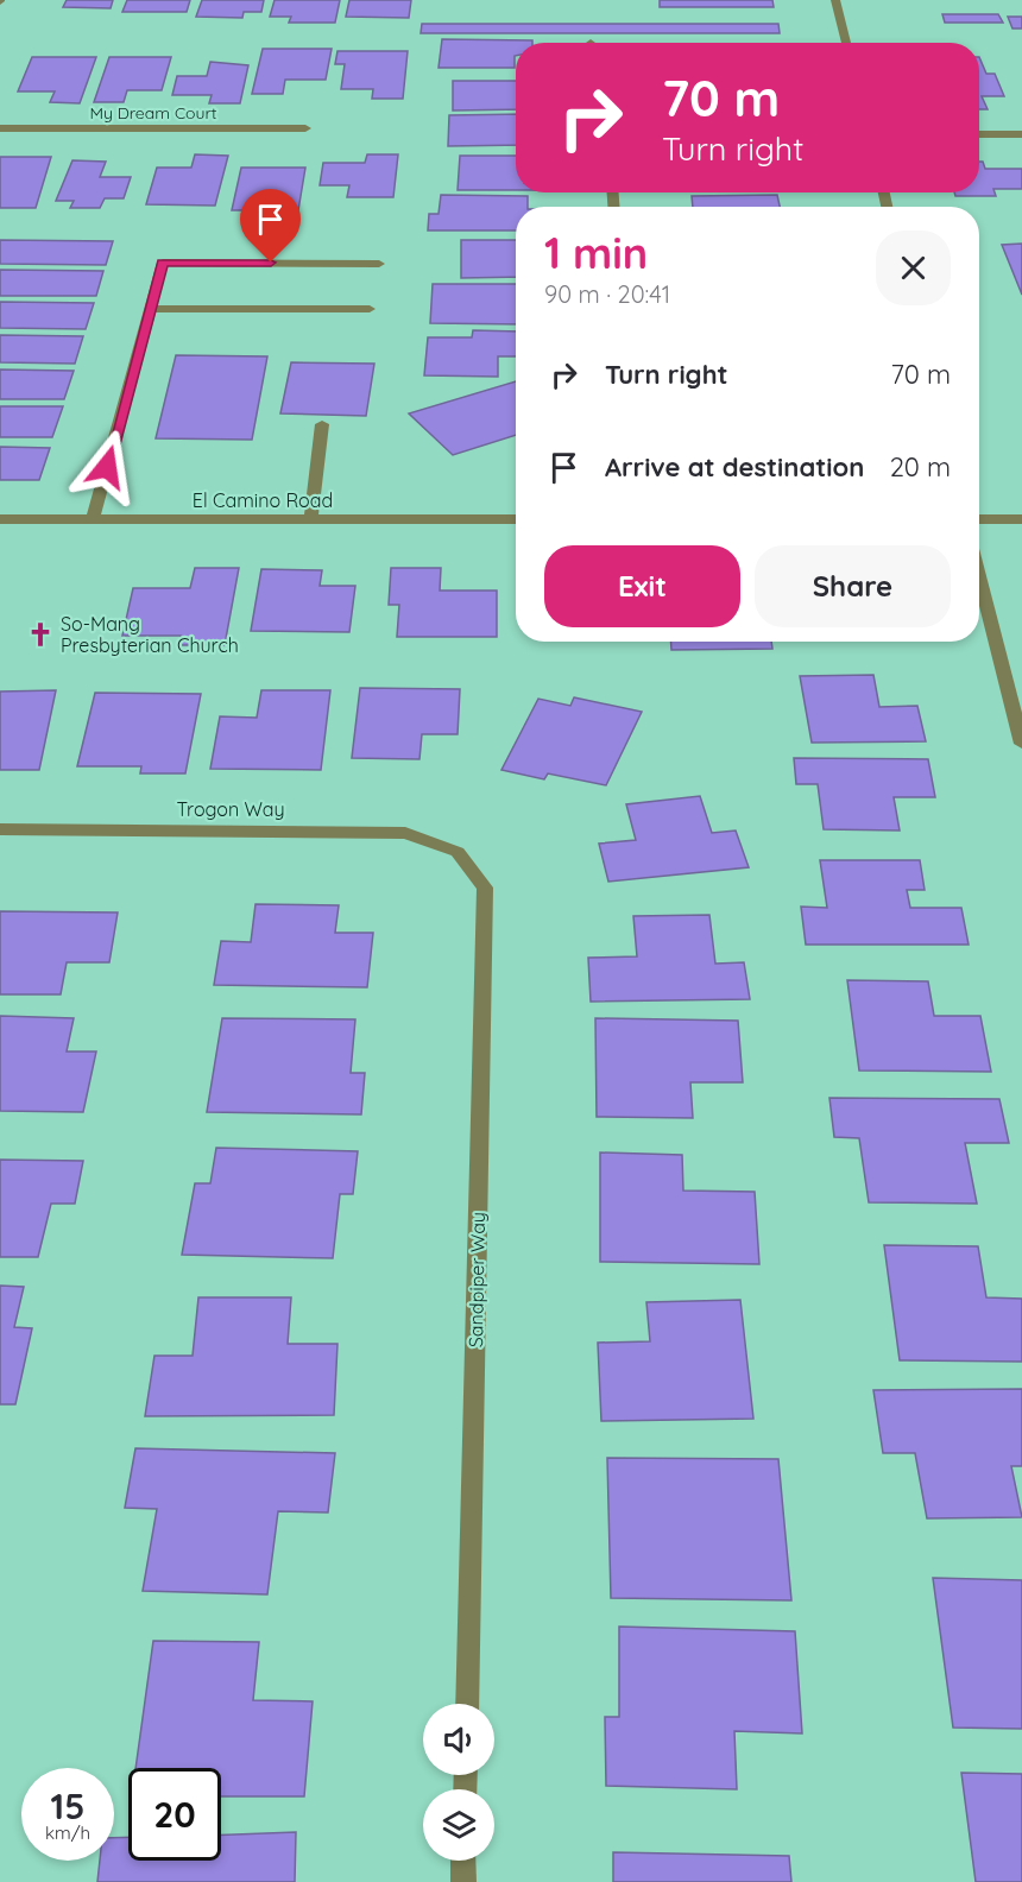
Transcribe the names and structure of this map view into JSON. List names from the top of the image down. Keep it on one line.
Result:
{"streets":{"street":["My Dream Court","El Camino Road","Trogon Way","Sandpiper Way"]},"crossings":[["Trogon Way","Sandpiper Way"]],"places":{"church":["So-Mang Presbyterian Church"]},"page":{"turn":["70 m","Turn right"],"heading":["1 min","90 m · 20:41"],"list":[{"name":"Turn right","value":"70 m"},{"name":"Arrive at destination","value":"20 m"}],"buttons":["Exit","Share"],"speed":"15 km/h","limit":"20"}}
